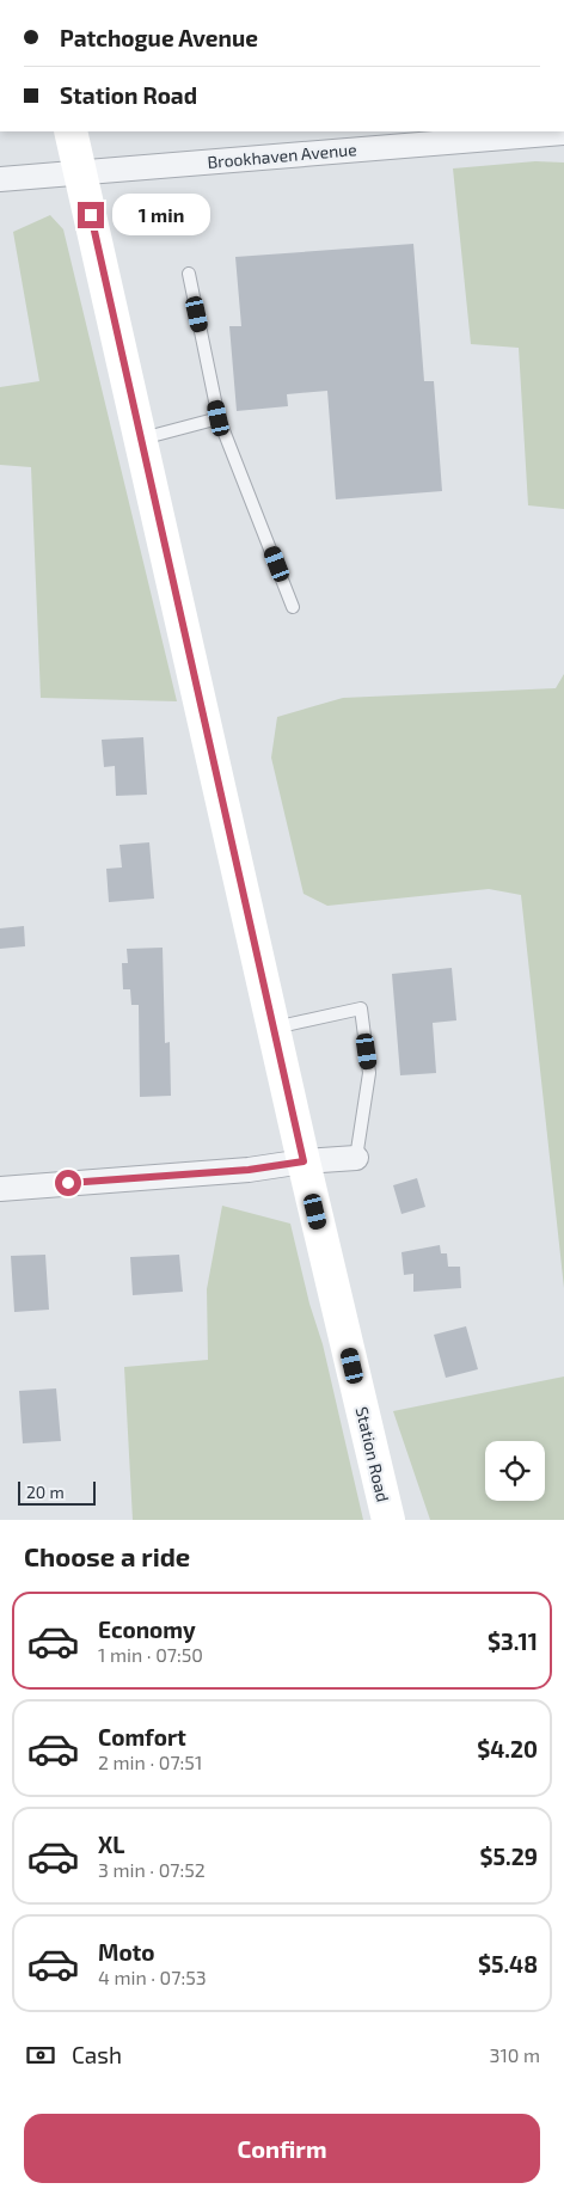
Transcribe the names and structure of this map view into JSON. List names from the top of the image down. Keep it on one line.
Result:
{"streets":{"main road":["Station Road"],"street":["Brookhaven Avenue"]},"crossings":[["Brookhaven Avenue","Station Road"]],"scale_bar":"20 m","page":{"banner":["Patchogue Avenue","Station Road"],"bubble":"1 min","scale":"20 m","heading":"Choose a ride","list":[{"name":"Economy","note":"1 min · 07:50","value":"$3.11"},{"name":"Comfort","note":"2 min · 07:51","value":"$4.20"},{"name":"XL","note":"3 min · 07:52","value":"$5.29"},{"name":"Moto","note":"4 min · 07:53","value":"$5.48"}],"pay":["Cash","310 m"],"buttons":"Confirm"}}
